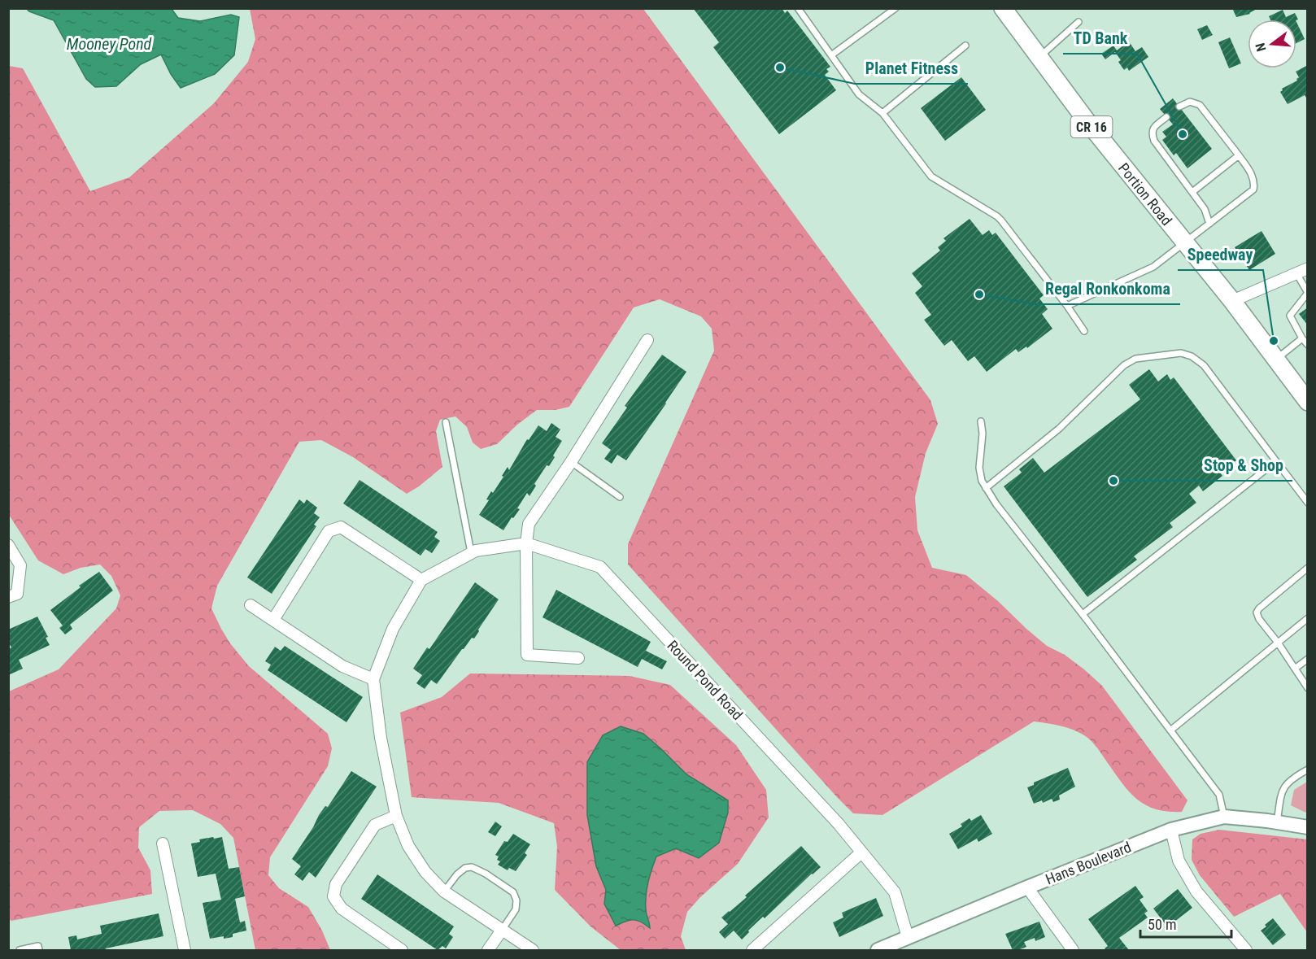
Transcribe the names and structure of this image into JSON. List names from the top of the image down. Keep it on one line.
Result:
{"streets":{"main road":["CR 16","Portion Road"],"street":["Round Pond Road","Hans Boulevard"]},"crossings":[["Round Pond Road","Hans Boulevard"]],"water":["Mooney Pond"],"places":["Planet Fitness","TD Bank","Regal Ronkonkoma","Speedway","Stop & Shop"],"scale_bar":"50 m","north":"left"}
